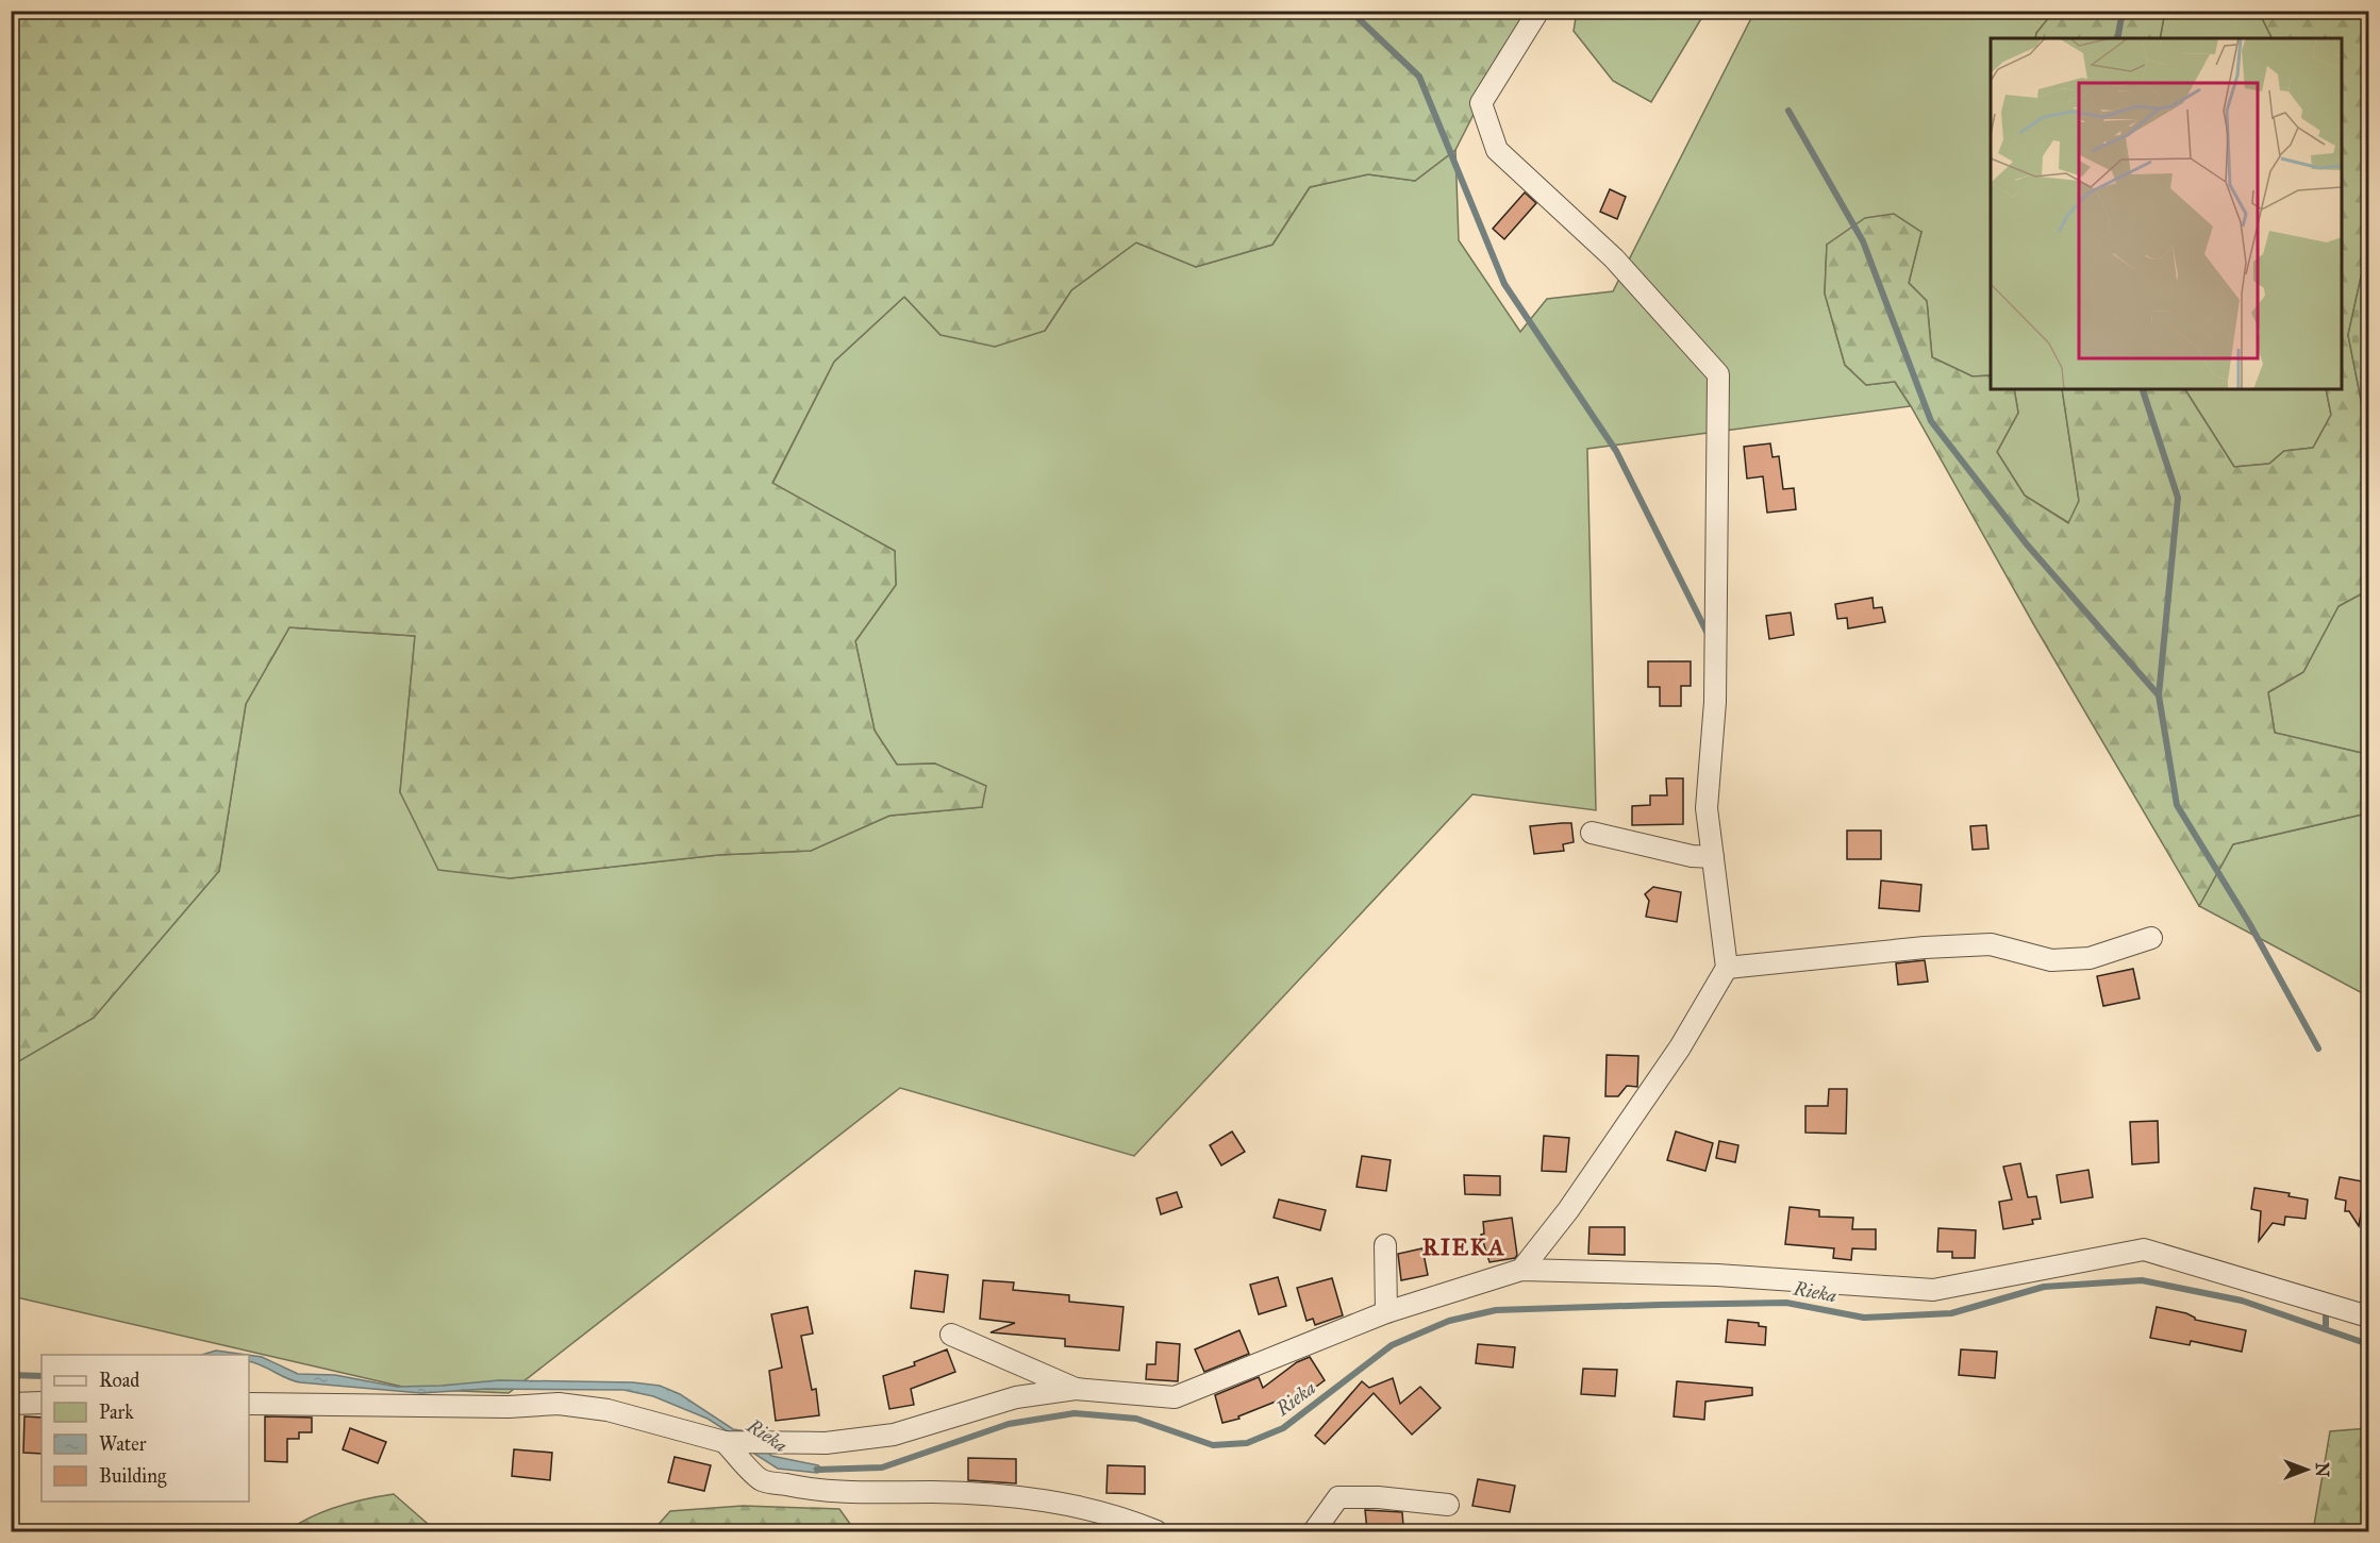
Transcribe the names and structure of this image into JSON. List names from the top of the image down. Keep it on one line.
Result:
{"districts":["RIEKA"],"water":["Rieka"],"legend":["Road","Park","Water","Building"],"north":"right"}
